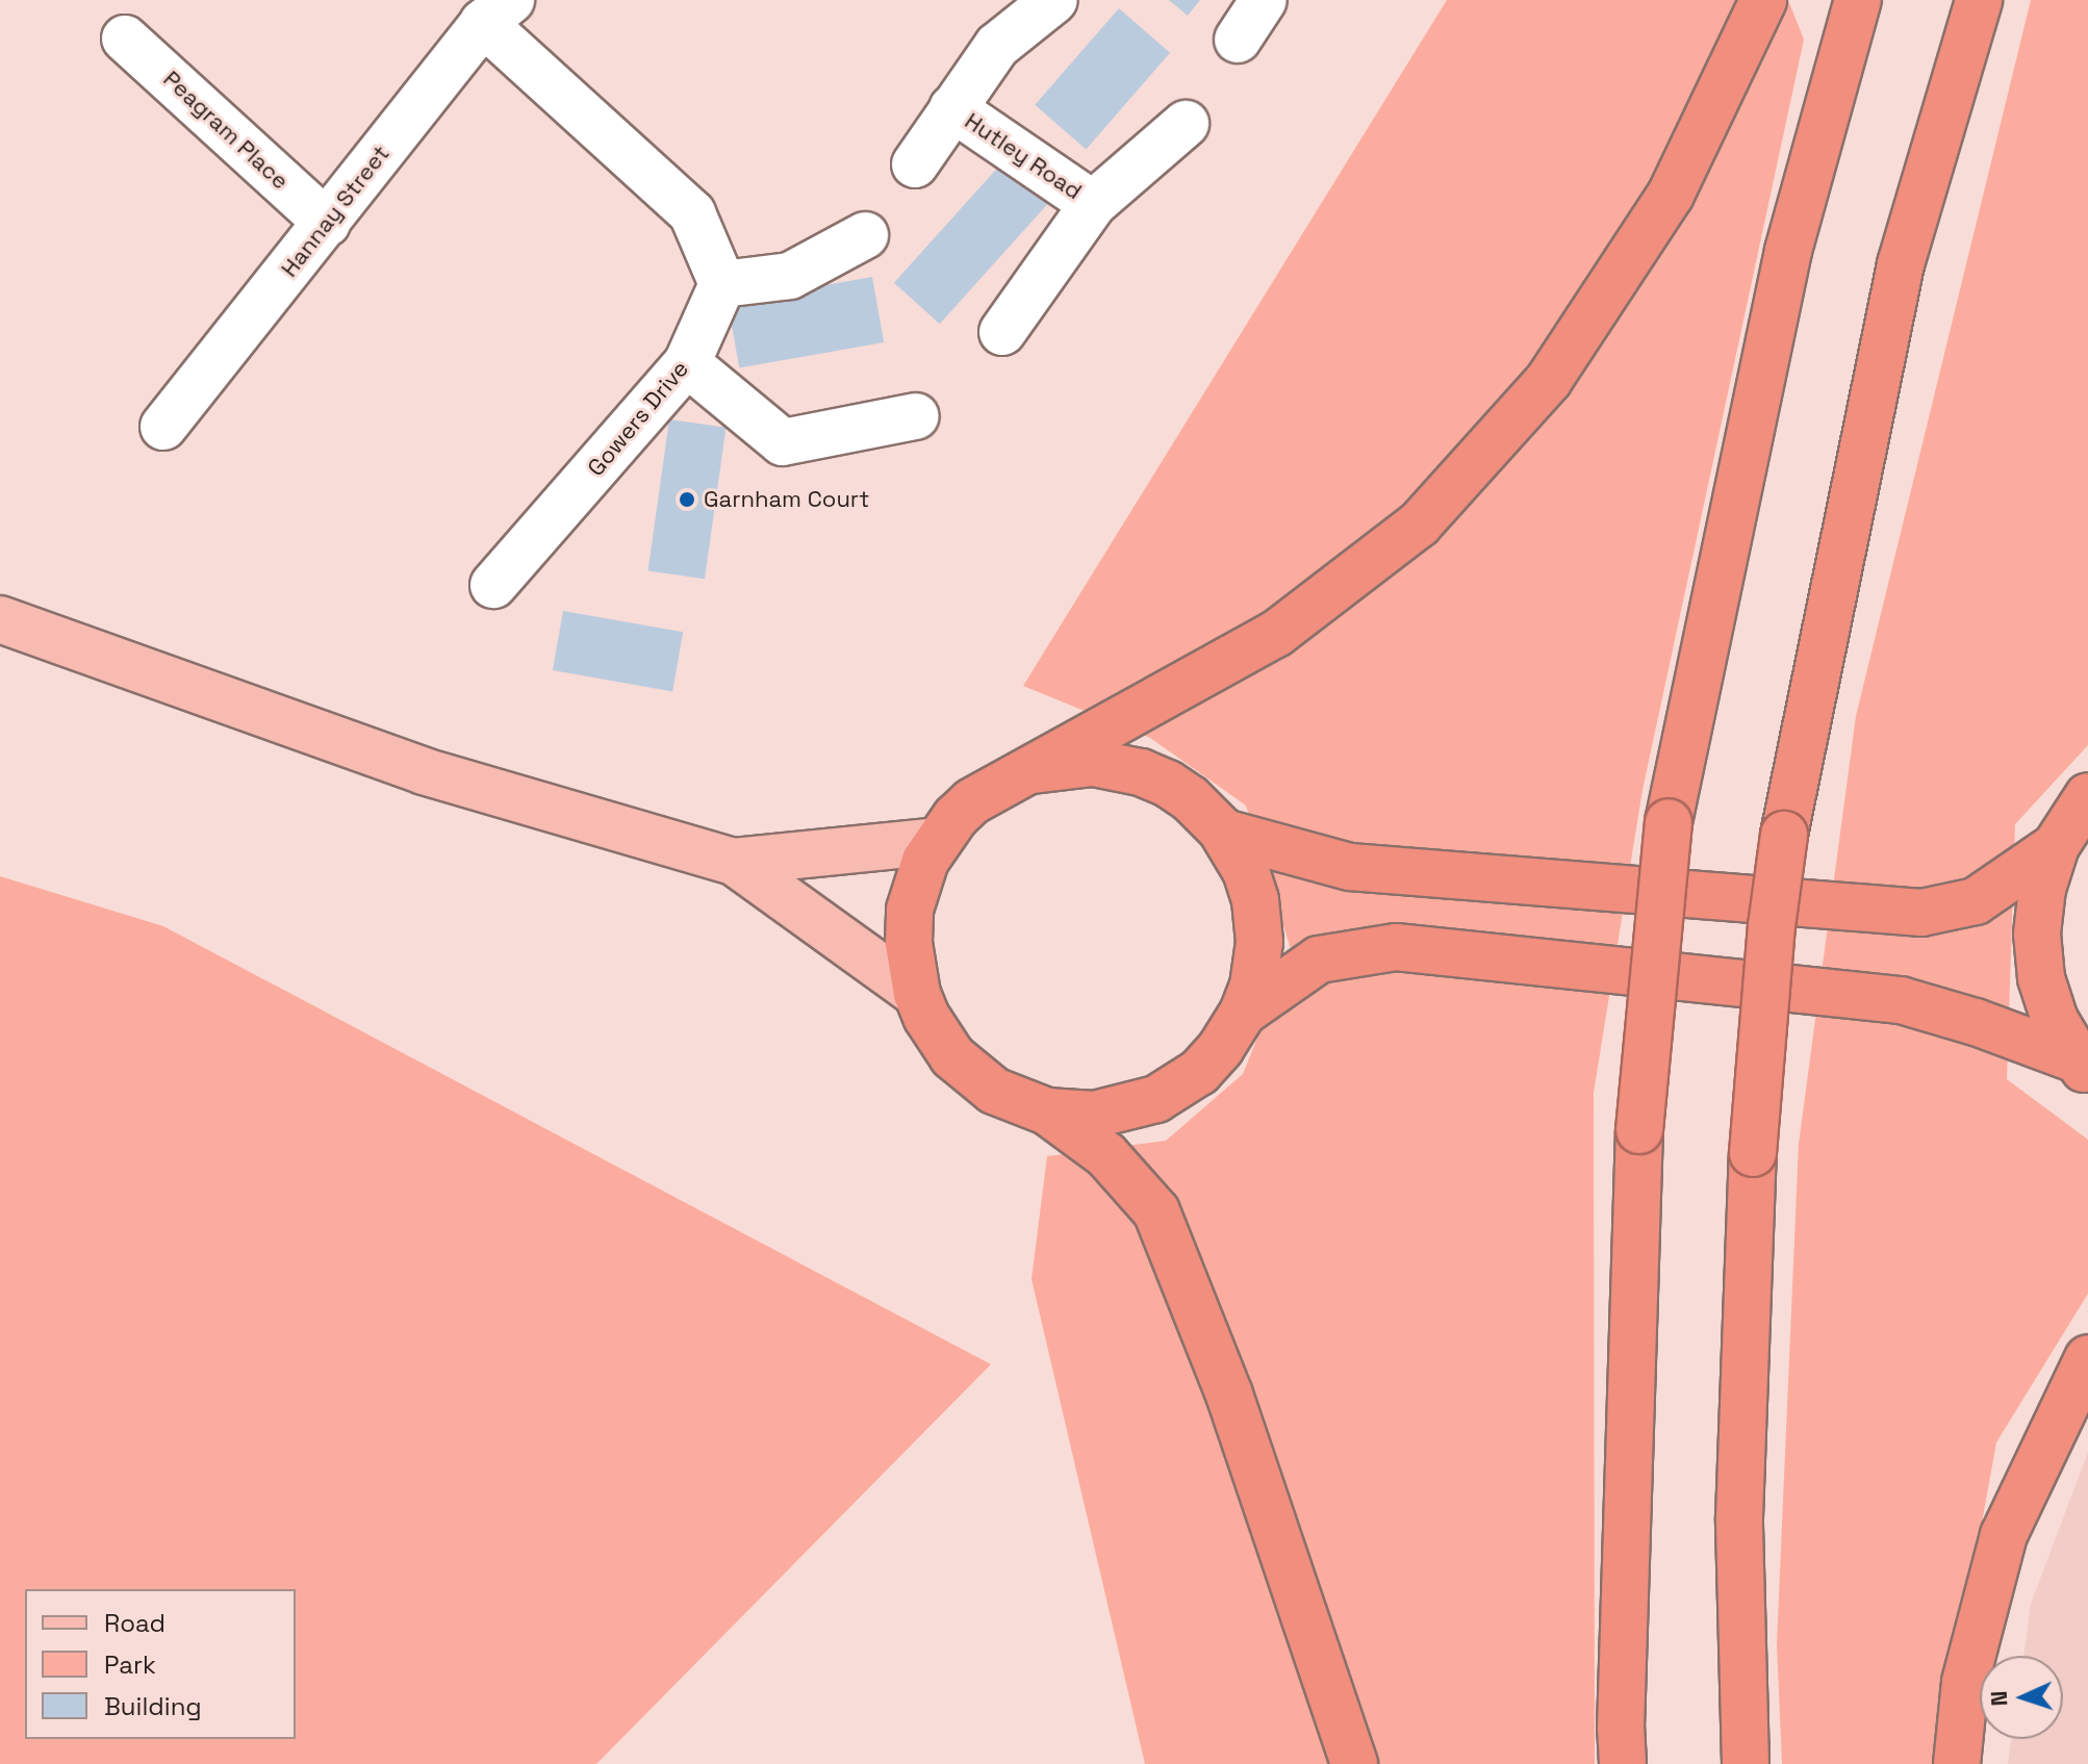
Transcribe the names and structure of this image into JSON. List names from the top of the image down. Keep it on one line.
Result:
{"streets":{"street":["Peagram Place","Hutley Road","Hannay Street","Gowers Drive"]},"crossings":[["Peagram Place","Hannay Street"]],"places":["Garnham Court"],"legend":["Road","Park","Building"],"north":"left"}
